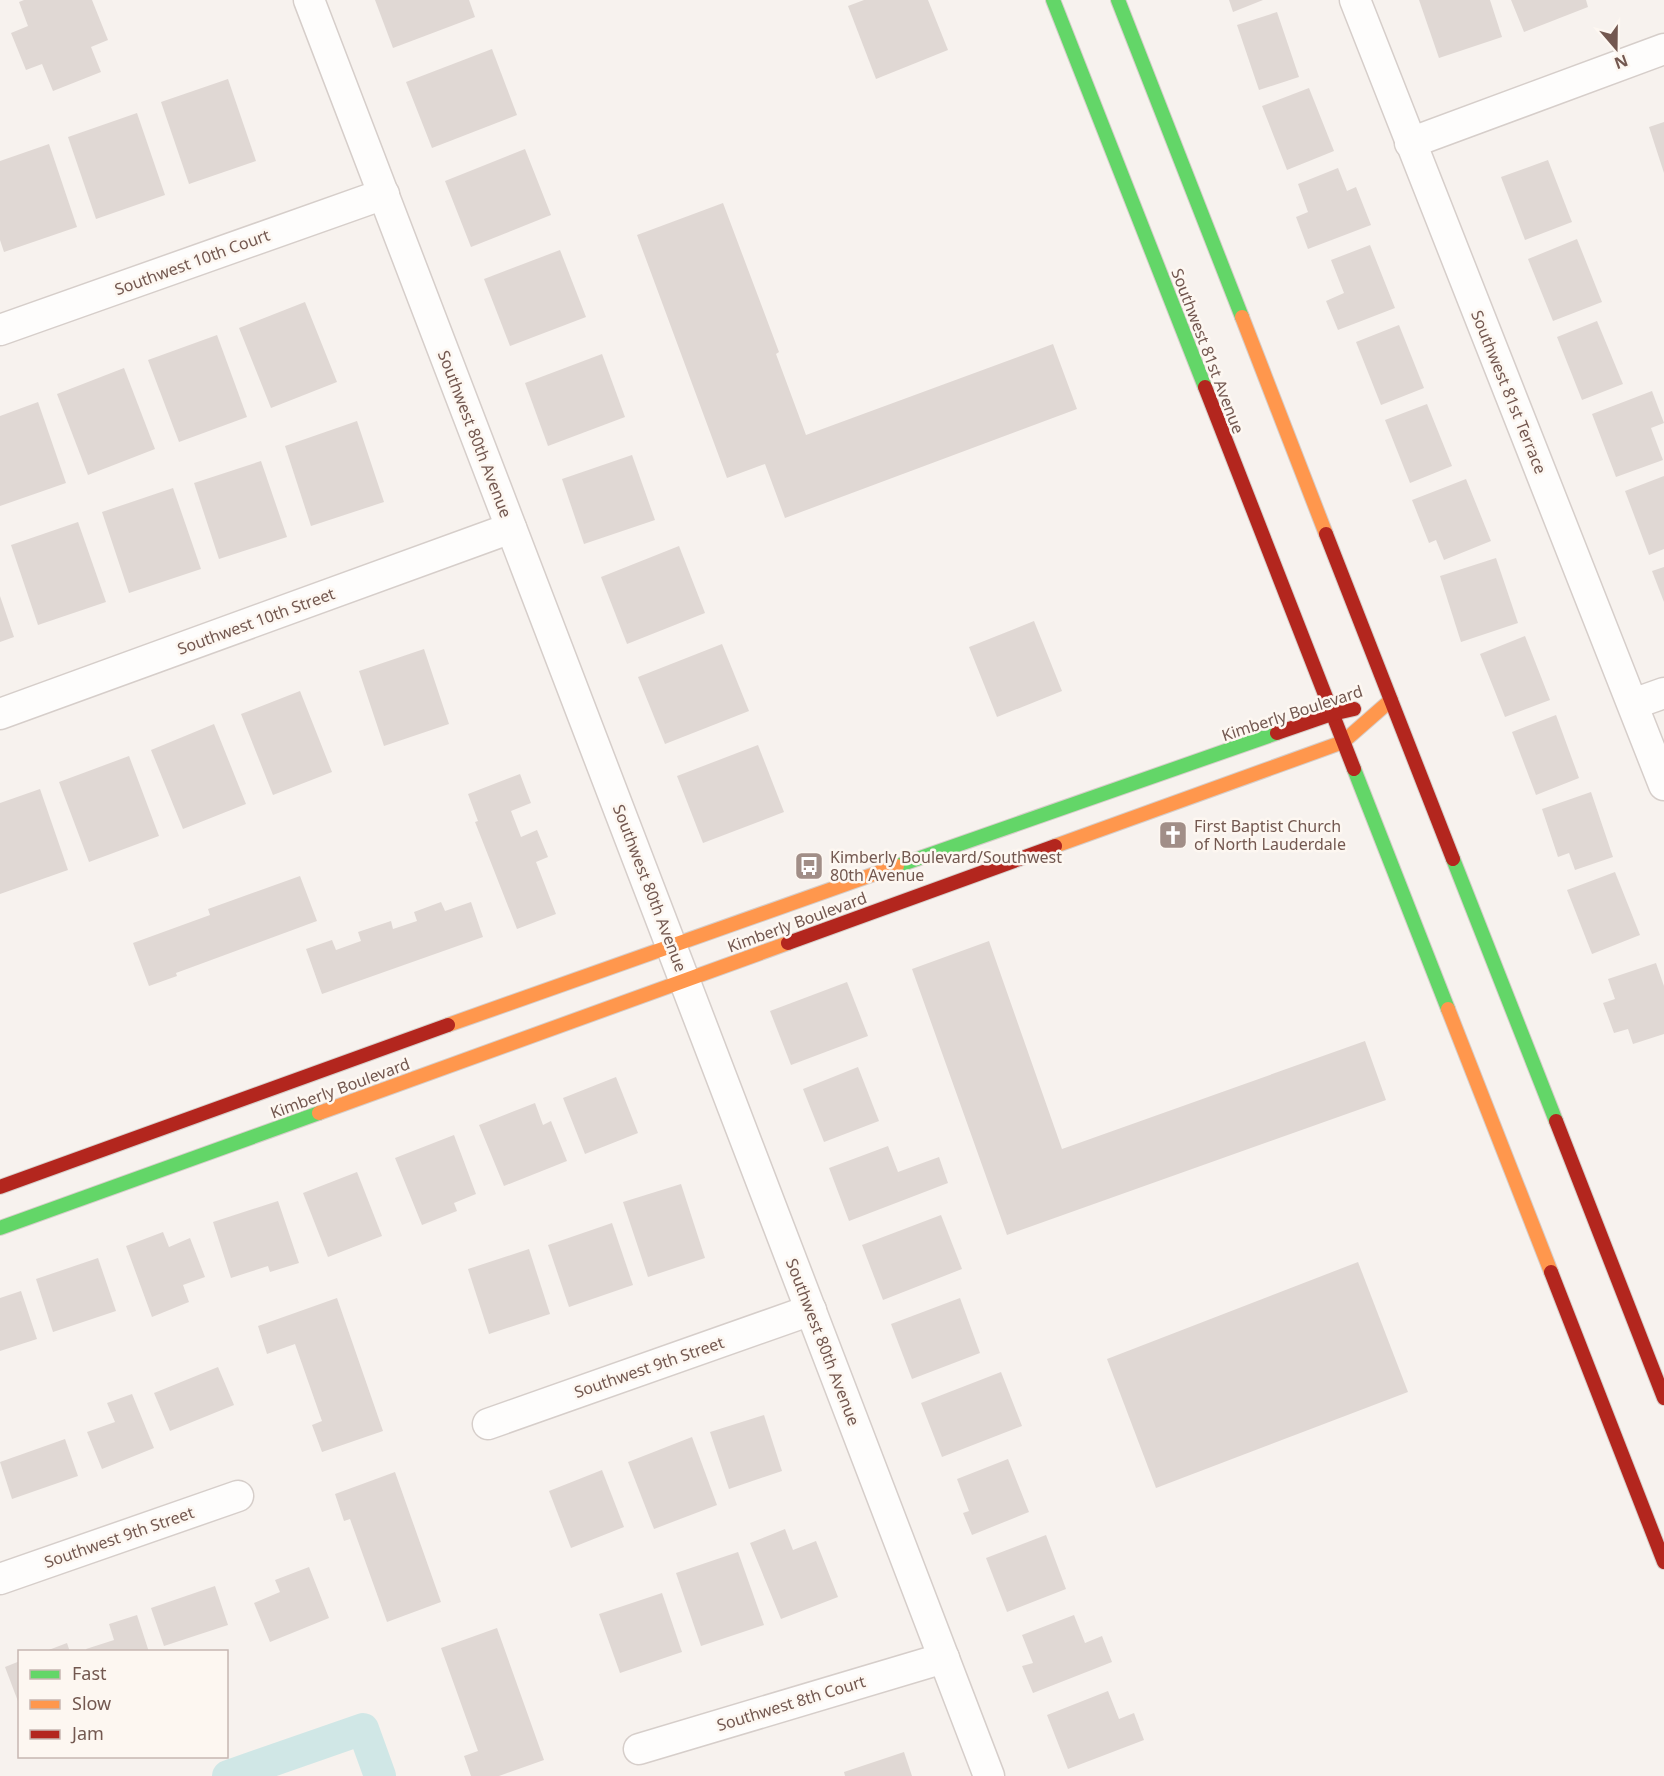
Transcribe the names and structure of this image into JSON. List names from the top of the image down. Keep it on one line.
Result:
{"streets":{"street":["Southwest 10th Court","Southwest 81st Avenue","Southwest 81st Terrace","Southwest 80th Avenue","Southwest 10th Street","Kimberly Boulevard","Southwest 9th Street","Southwest 8th Court"]},"crossings":[["Southwest 10th Court","Southwest 80th Avenue"],["Southwest 81st Avenue","Kimberly Boulevard"],["Southwest 80th Avenue","Southwest 10th Street"],["Southwest 80th Avenue","Kimberly Boulevard"],["Southwest 80th Avenue","Southwest 9th Street"],["Southwest 80th Avenue","Southwest 8th Court"]],"places":{"church":["First Baptist Church of North Lauderdale"],"bus stop":["Kimberly Boulevard/Southwest 80th Avenue"]},"legend":["Fast","Slow","Jam"],"north":"bottom"}
